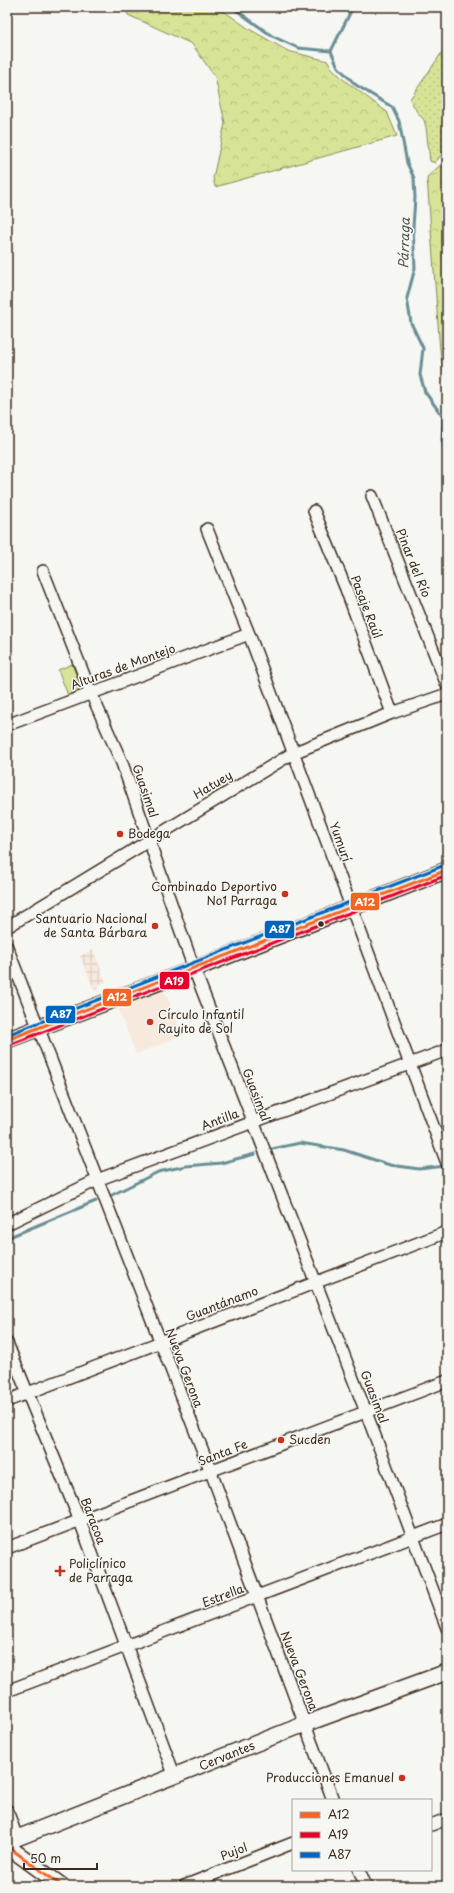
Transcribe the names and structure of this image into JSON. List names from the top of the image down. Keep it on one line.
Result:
{"streets":{"main road":["Cervantes"],"street":["Pinar del Río","Pasaje Raúl","Alturas de Montejo","Hatuey","Guasimal","Yumurí","Antilla","Guantánamo","Nueva Gerona","Santa Fe","Baracoa","Estrella","Pujol"]},"crossings":[["Pasaje Raúl","Hatuey"],["Alturas de Montejo","Guasimal"],["Alturas de Montejo","Yumurí"],["Hatuey","Guasimal"],["Hatuey","Yumurí"],["Guasimal","Antilla"],["Guasimal","Guantánamo"],["Guasimal","Santa Fe"],["Guasimal","Estrella"],["Yumurí","Antilla"],["Antilla","Nueva Gerona"],["Guantánamo","Nueva Gerona"],["Guantánamo","Baracoa"],["Nueva Gerona","Santa Fe"],["Nueva Gerona","Estrella"],["Nueva Gerona","Cervantes"],["Santa Fe","Baracoa"],["Baracoa","Estrella"],["Baracoa","Cervantes"]],"water":["Párraga"],"places":{"other":["Bodega","Combinado Deportivo No1 Parraga","Santuario Nacional de Santa Bárbara","Círculo Infantil Rayito de Sol","Sucden","Producciones Emanuel"],"health":["Policlínico de Parraga"]},"lines":["transit line A87","transit line A12","transit line A19"],"legend":["A12","A19","A87"],"scale_bar":"50 m"}
